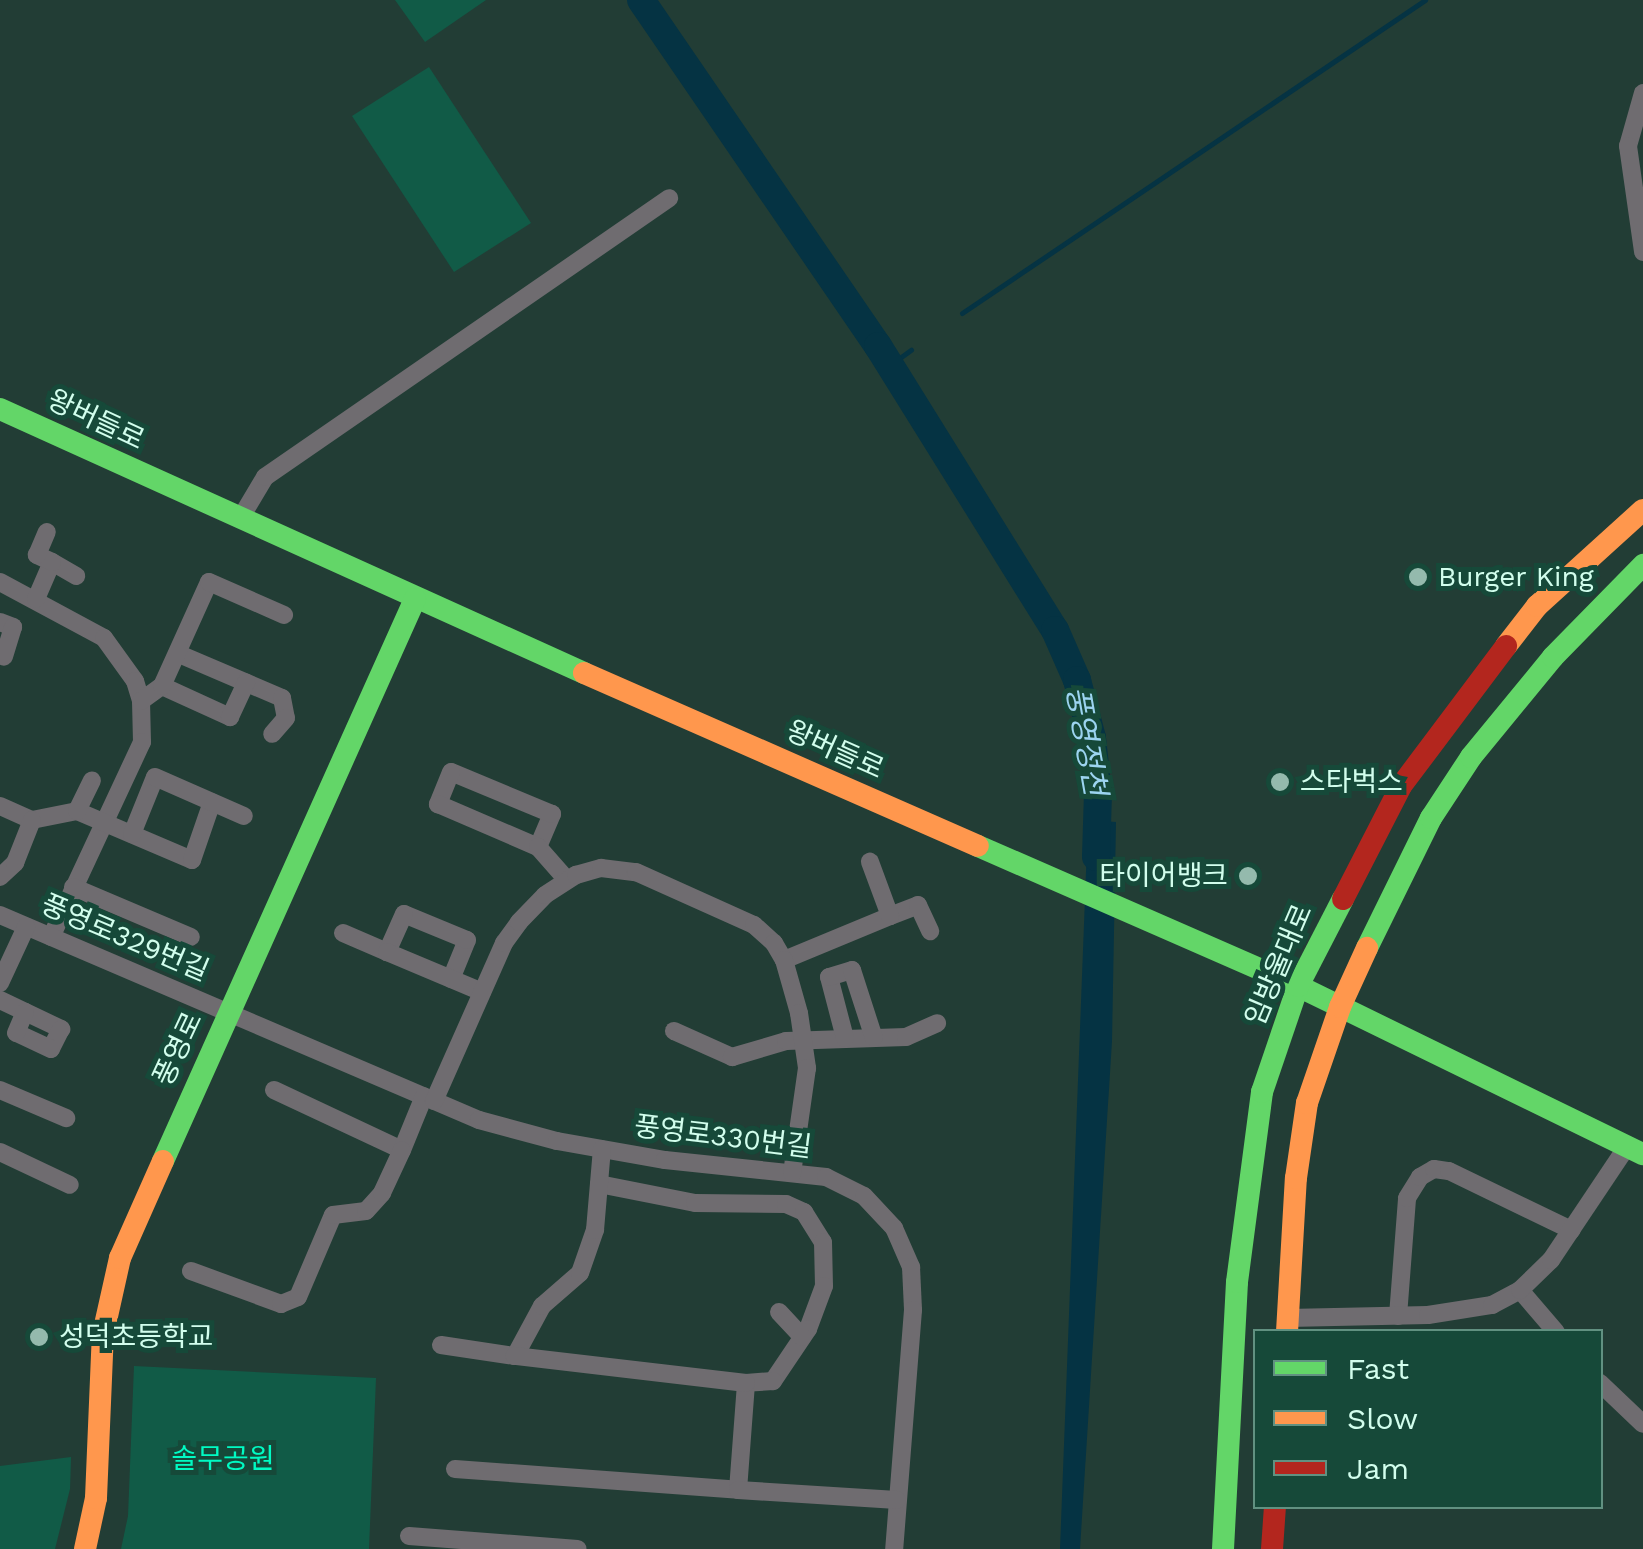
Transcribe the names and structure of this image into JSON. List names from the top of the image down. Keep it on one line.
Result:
{"streets":{"main road":["왕버들로","임방울대로","풍영로"],"street":["풍영로329번길","풍영로330번길"]},"crossings":[["왕버들로","임방울대로"],["왕버들로","풍영로"],["풍영로329번길","풍영로"],["풍영로329번길","풍영로330번길"],["풍영로","풍영로330번길"]],"water":["풍영정천"],"parks":["솔무공원"],"places":["Burger King","스타벅스","타이어뱅크","성덕초등학교"],"legend":["Fast","Slow","Jam"]}
